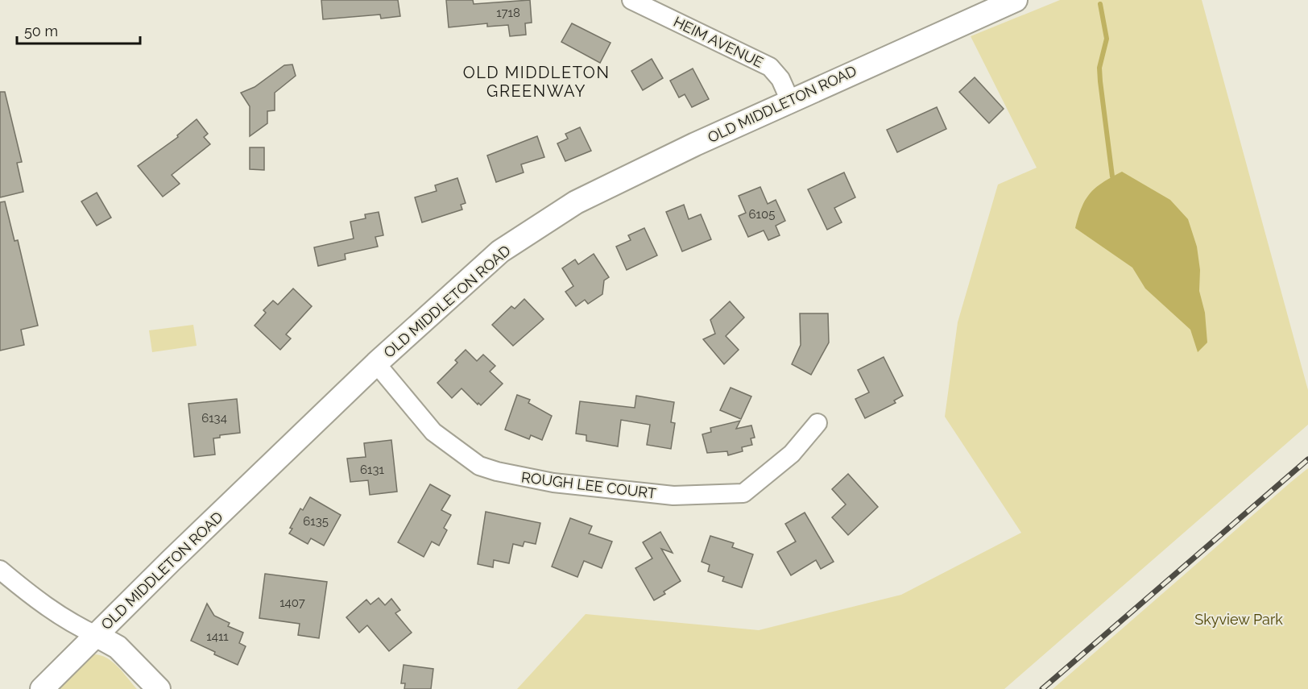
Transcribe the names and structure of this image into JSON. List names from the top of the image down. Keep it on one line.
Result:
{"streets":{"street":["HEIM AVENUE","OLD MIDDLETON ROAD","ROUGH LEE COURT"]},"crossings":[["HEIM AVENUE","OLD MIDDLETON ROAD"],["OLD MIDDLETON ROAD","ROUGH LEE COURT"]],"districts":["OLD MIDDLETON GREENWAY"],"parks":["Skyview Park"],"house_numbers":["1718","6105","6134","6131","6135","1407","1411"],"scale_bar":"50 m"}
